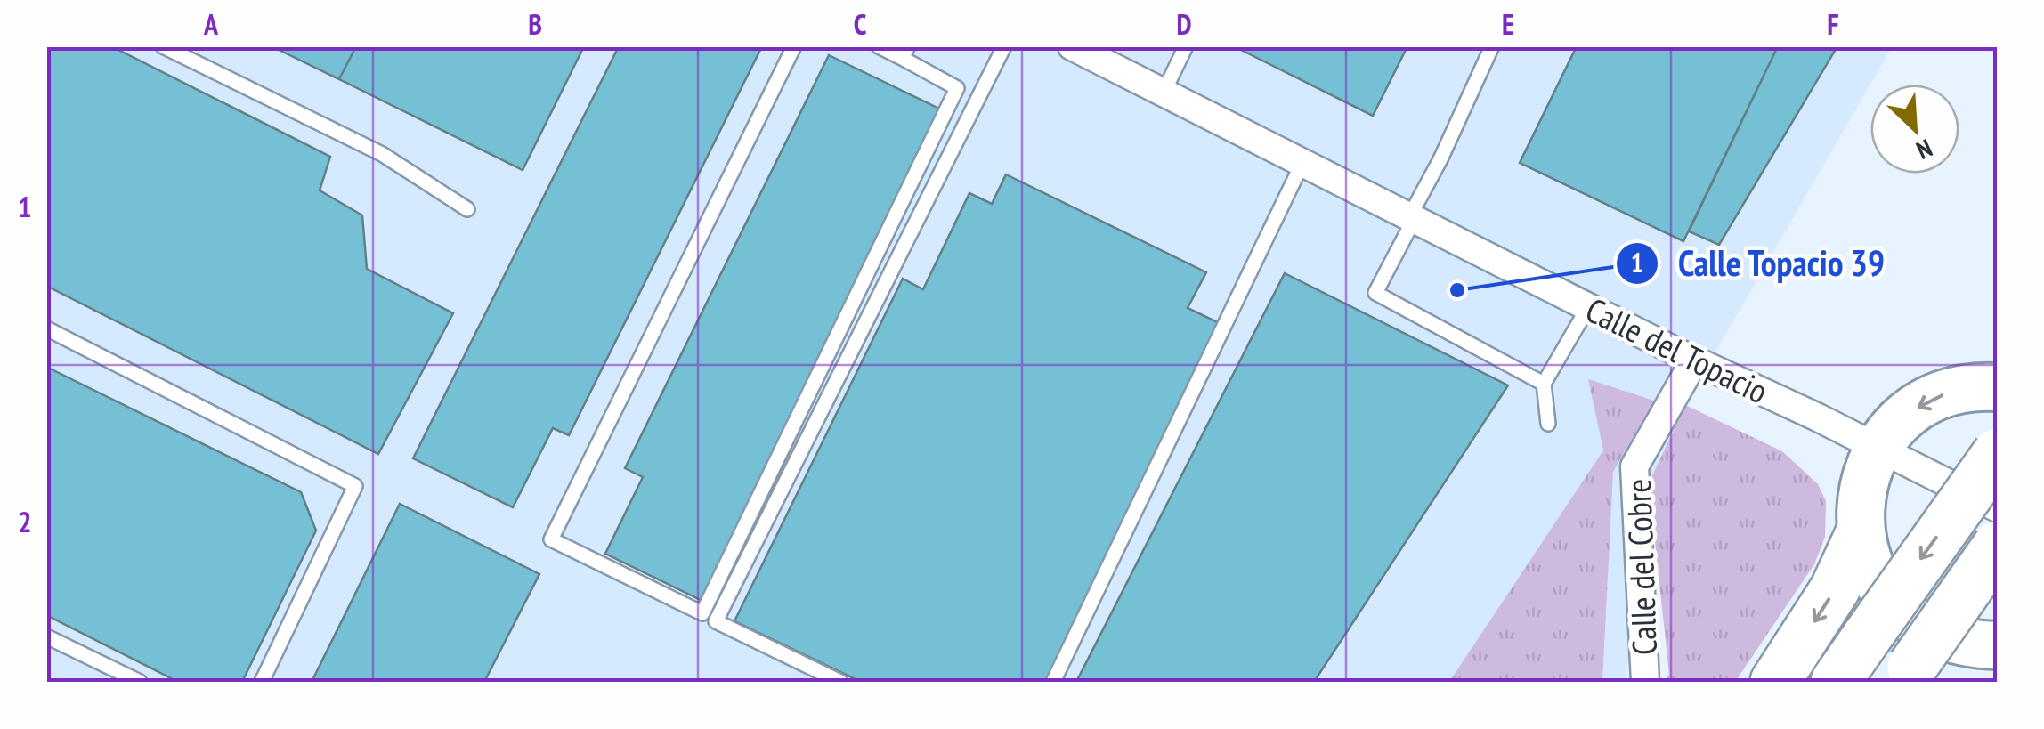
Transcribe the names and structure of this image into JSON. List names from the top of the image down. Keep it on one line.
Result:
{"streets":{"street":["Calle del Topacio","Calle del Cobre"]},"crossings":[["Calle del Topacio","Calle del Cobre"]],"places":["Calle Topacio 39"],"north":"bottom right","grid":{"columns":["A","B","C","D","E","F"],"rows":["1","2"]}}
